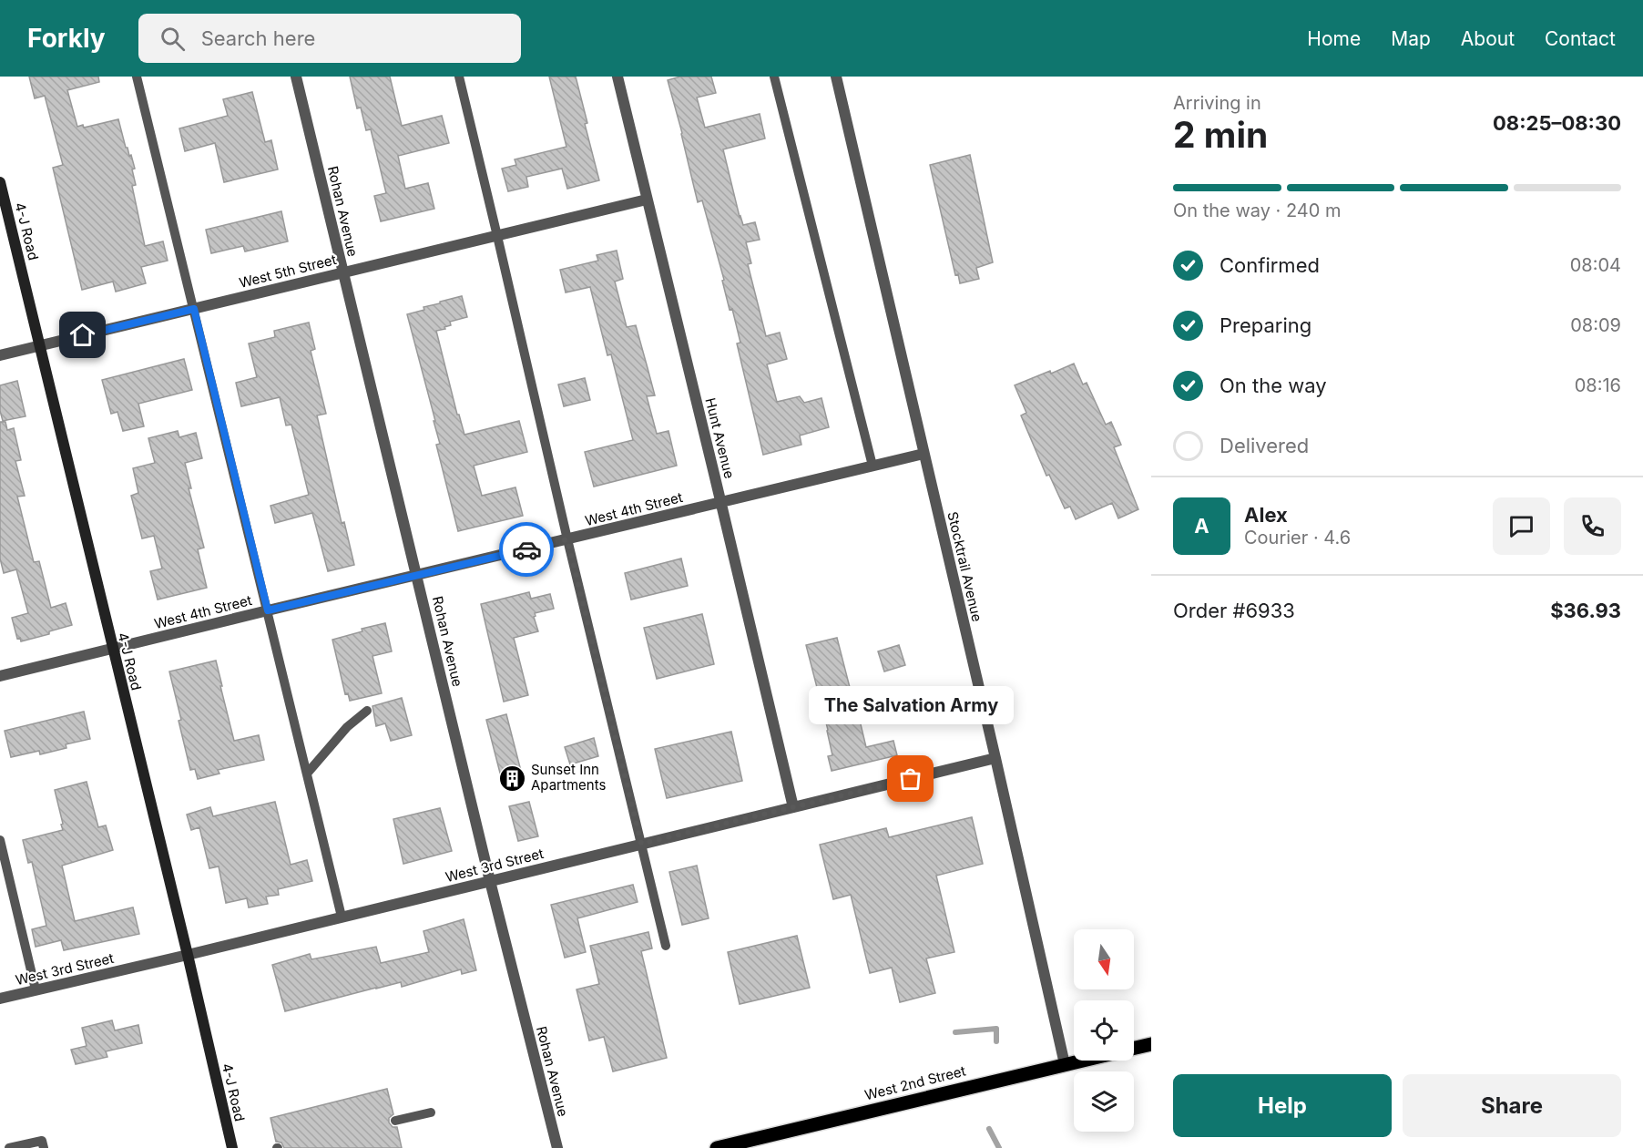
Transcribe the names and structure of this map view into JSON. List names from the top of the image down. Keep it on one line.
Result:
{"streets":{"main road":["4-J Road","West 2nd Street"],"street":["Rohan Avenue","West 5th Street","Hunt Avenue","West 4th Street","Stocktrail Avenue","West 3rd Street"]},"crossings":[["Rohan Avenue","West 5th Street"],["Rohan Avenue","West 4th Street"],["Rohan Avenue","West 3rd Street"],["4-J Road","West 5th Street"],["4-J Road","West 4th Street"],["4-J Road","West 3rd Street"],["West 5th Street","Hunt Avenue"],["Hunt Avenue","West 4th Street"],["Hunt Avenue","West 3rd Street"],["West 4th Street","Stocktrail Avenue"],["Stocktrail Avenue","West 3rd Street"],["Stocktrail Avenue","West 2nd Street"]],"places":{"building":["Sunset Inn Apartments"],"other":["The Salvation Army"]},"north":"bottom","page":{"header":"Forkly","search":"Search here","nav":["Home","Map","About","Contact"],"heading":["2 min","Arriving in","08:25–08:30"],"panel":["Alex","Courier · 4.6","Order #6933","$36.93"],"bar":"On the way · 240 m","list":[["Confirmed","08:04"],["Preparing","08:09"],["On the way","08:16"],"Delivered"],"round":"A","bubble":"The Salvation Army","buttons":["Help","Share"]}}
